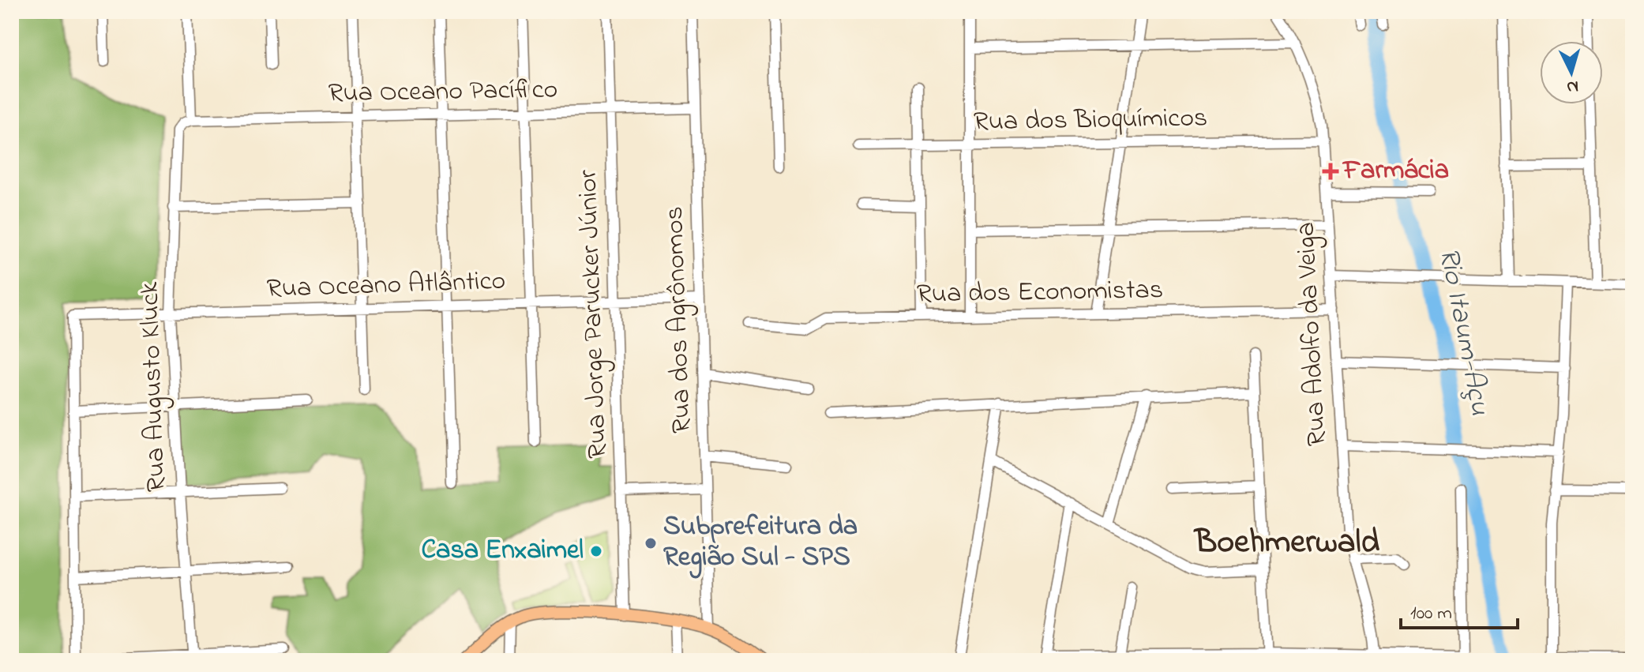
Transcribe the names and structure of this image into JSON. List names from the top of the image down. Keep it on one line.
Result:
{"streets":{"street":["Rua Oceano Pacífico","Rua dos Bioquímicos","Rua Oceano Atlântico","Rua dos Economistas","Rua Jorge Parucker Júnior","Rua dos Agrônomos","Rua Adolfo da Veiga","Rua Augusto Kluck"]},"crossings":[["Rua Oceano Pacífico","Rua Jorge Parucker Júnior"],["Rua Oceano Pacífico","Rua dos Agrônomos"],["Rua Oceano Pacífico","Rua Augusto Kluck"],["Rua dos Bioquímicos","Rua Adolfo da Veiga"],["Rua Oceano Atlântico","Rua Jorge Parucker Júnior"],["Rua Oceano Atlântico","Rua dos Agrônomos"],["Rua Oceano Atlântico","Rua Augusto Kluck"],["Rua dos Economistas","Rua Adolfo da Veiga"]],"districts":["Boehmerwald"],"water":["Rio Itaum-Açu"],"places":{"health":["Farmácia"],"other":["Subprefeitura da Região Sul - SPS","Casa Enxaimel"]},"scale_bar":"100 m","north":"bottom"}
